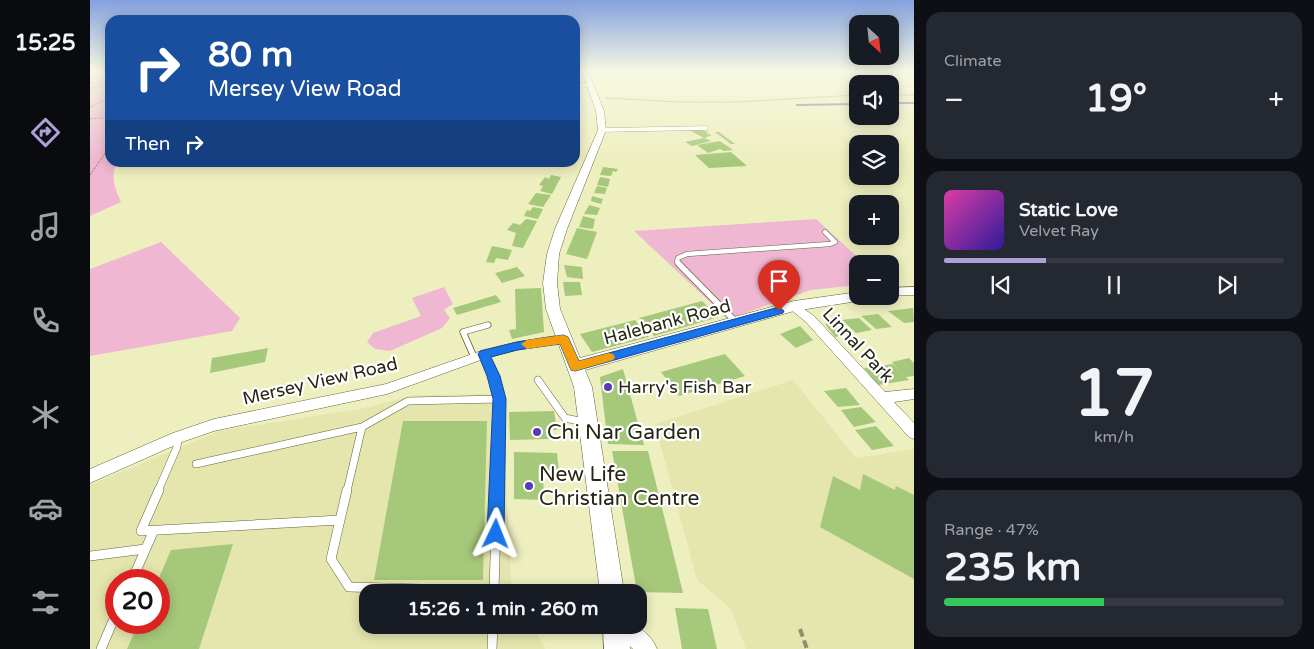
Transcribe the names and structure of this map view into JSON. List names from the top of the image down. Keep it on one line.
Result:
{"streets":{"street":["Halebank Road","Linnal Park","Mersey View Road"]},"crossings":[["Halebank Road","Linnal Park"]],"places":["Harry's Fish Bar","Chi Nar Garden","New Life Christian Centre"],"north":"bottom right","page":{"tabs":"15:25","tile":["Climate",["17","km/h"],["Range · 47%","235 km"]],"map_buttons":["+","−"],"turn":["80 m","Mersey View Road"],"heat":["−","19°","+"],"then":"Then","song":["Static Love","Velvet Ray"],"limit":"20","trip":"15:26 · 1 min · 260 m"}}
